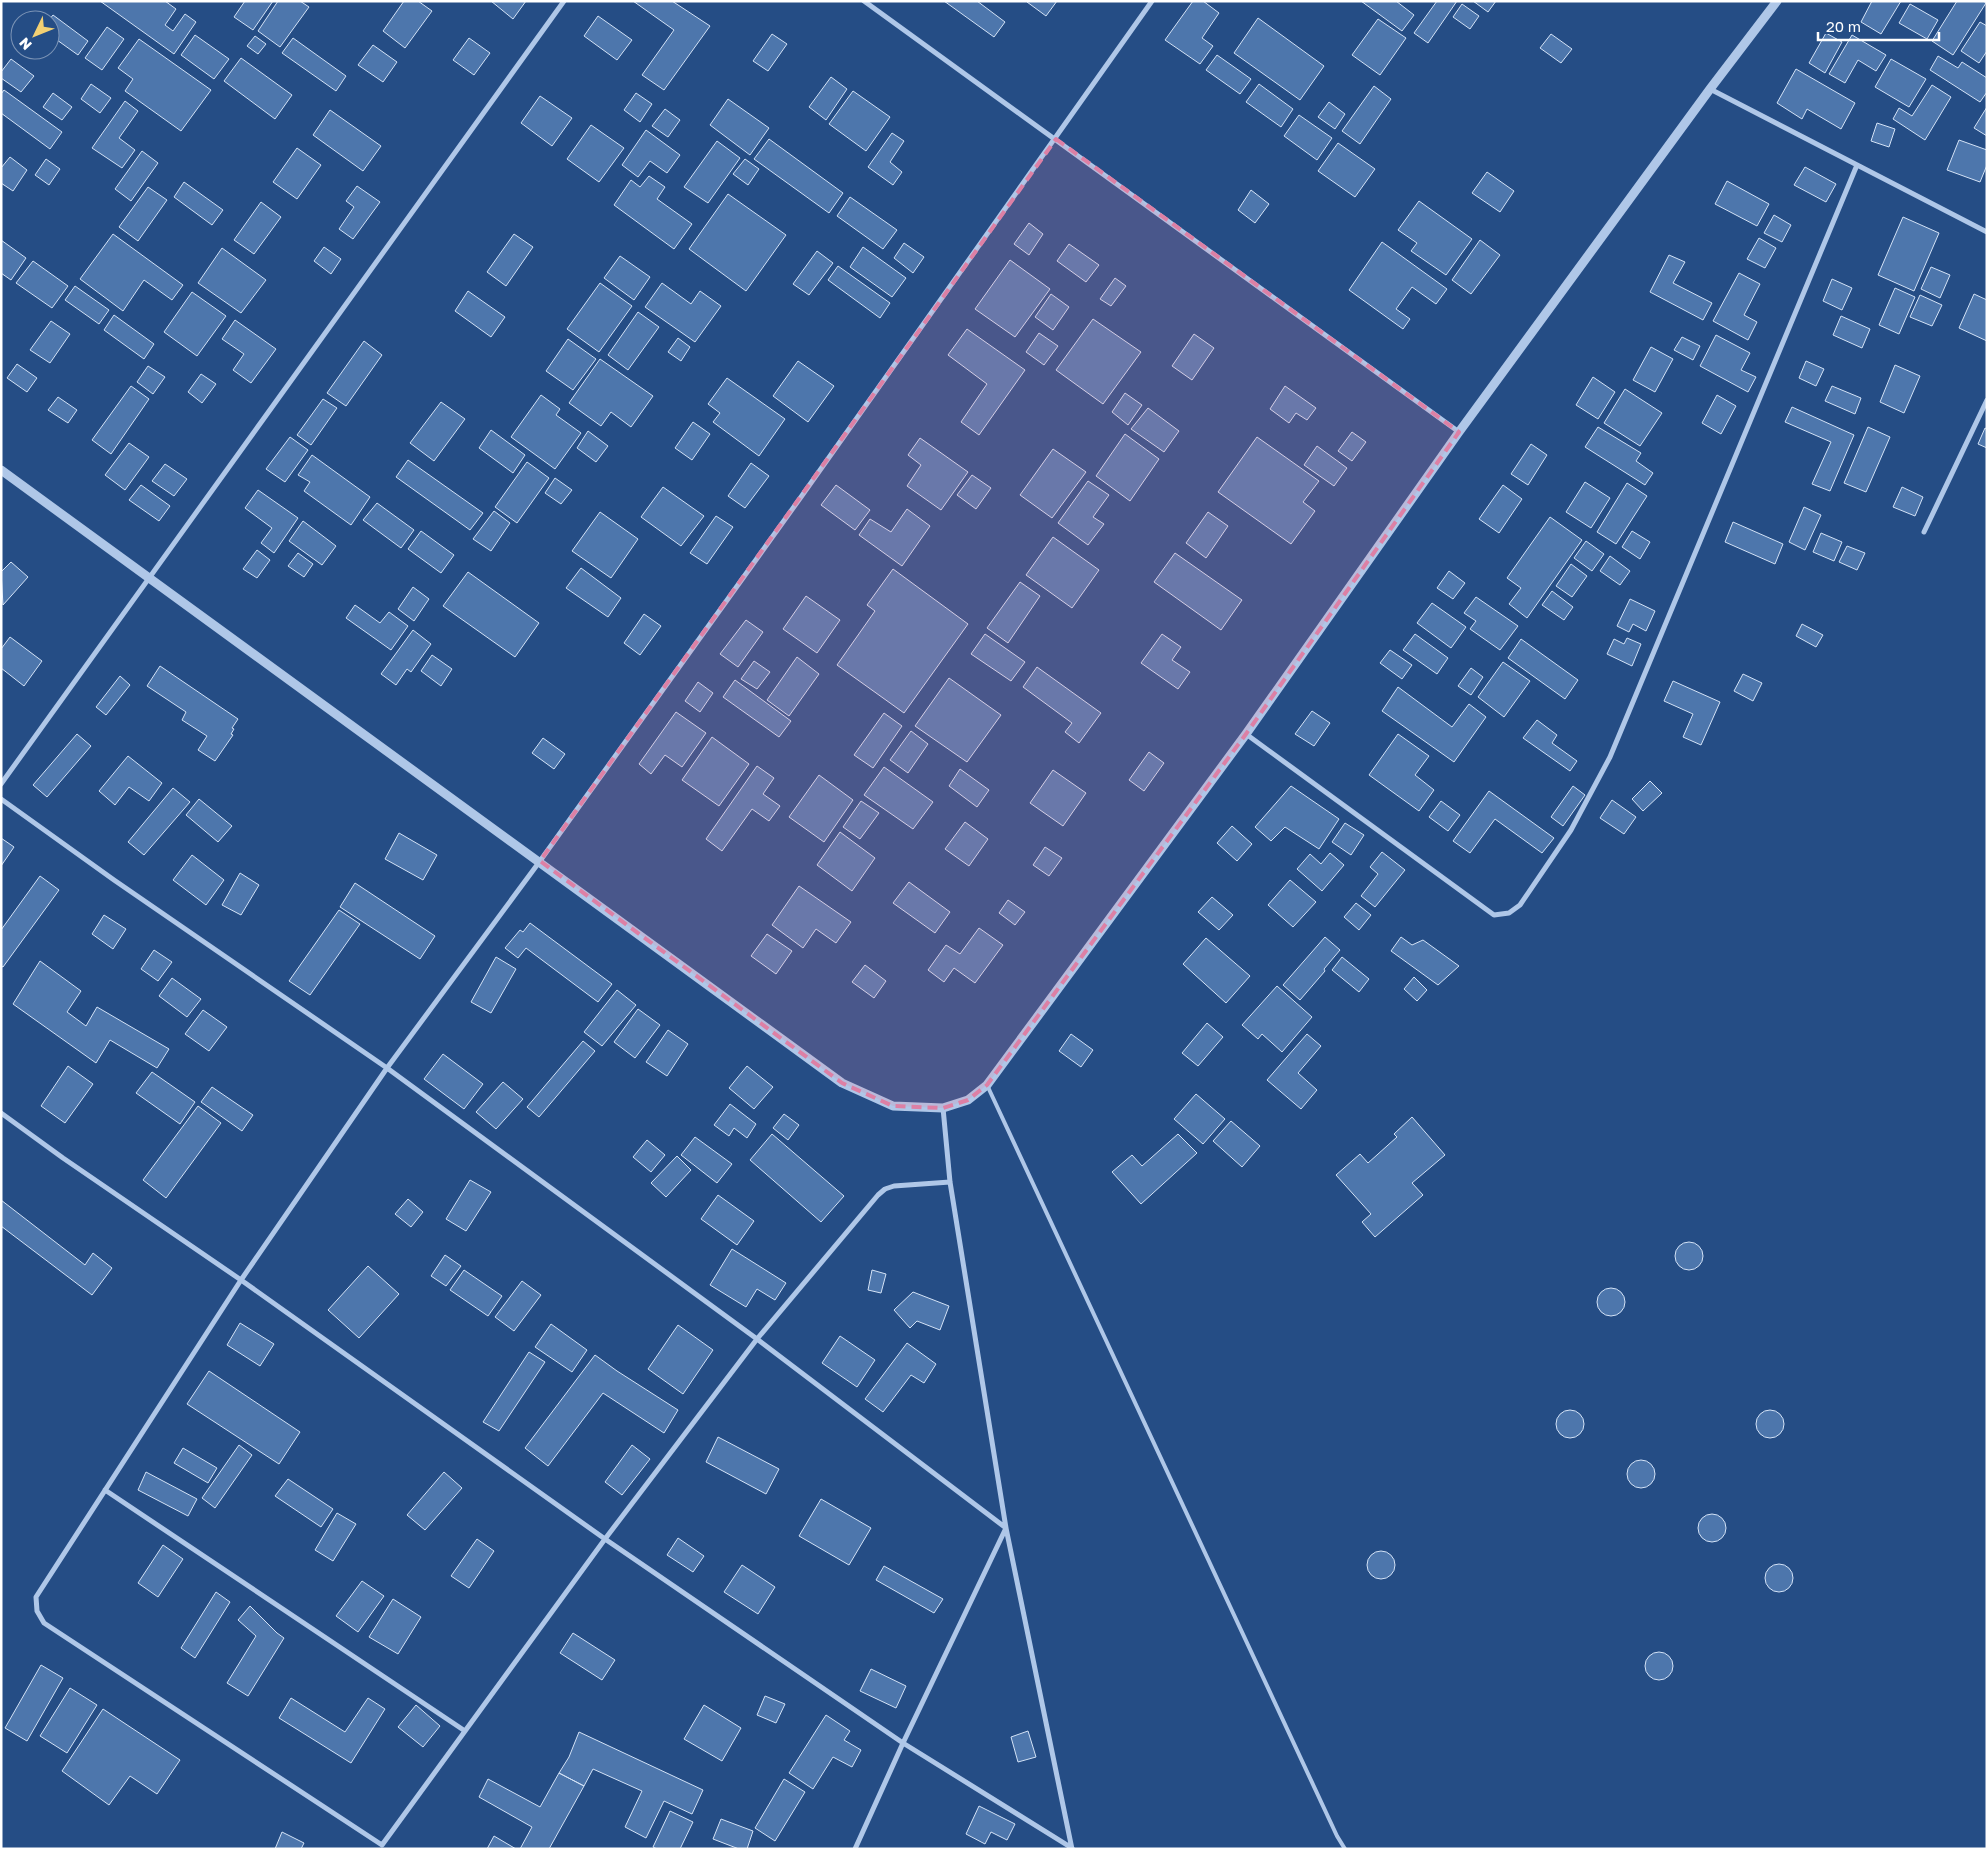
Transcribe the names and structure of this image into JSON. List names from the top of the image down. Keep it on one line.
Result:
{"scale_bar":"20 m","north":"bottom left"}
